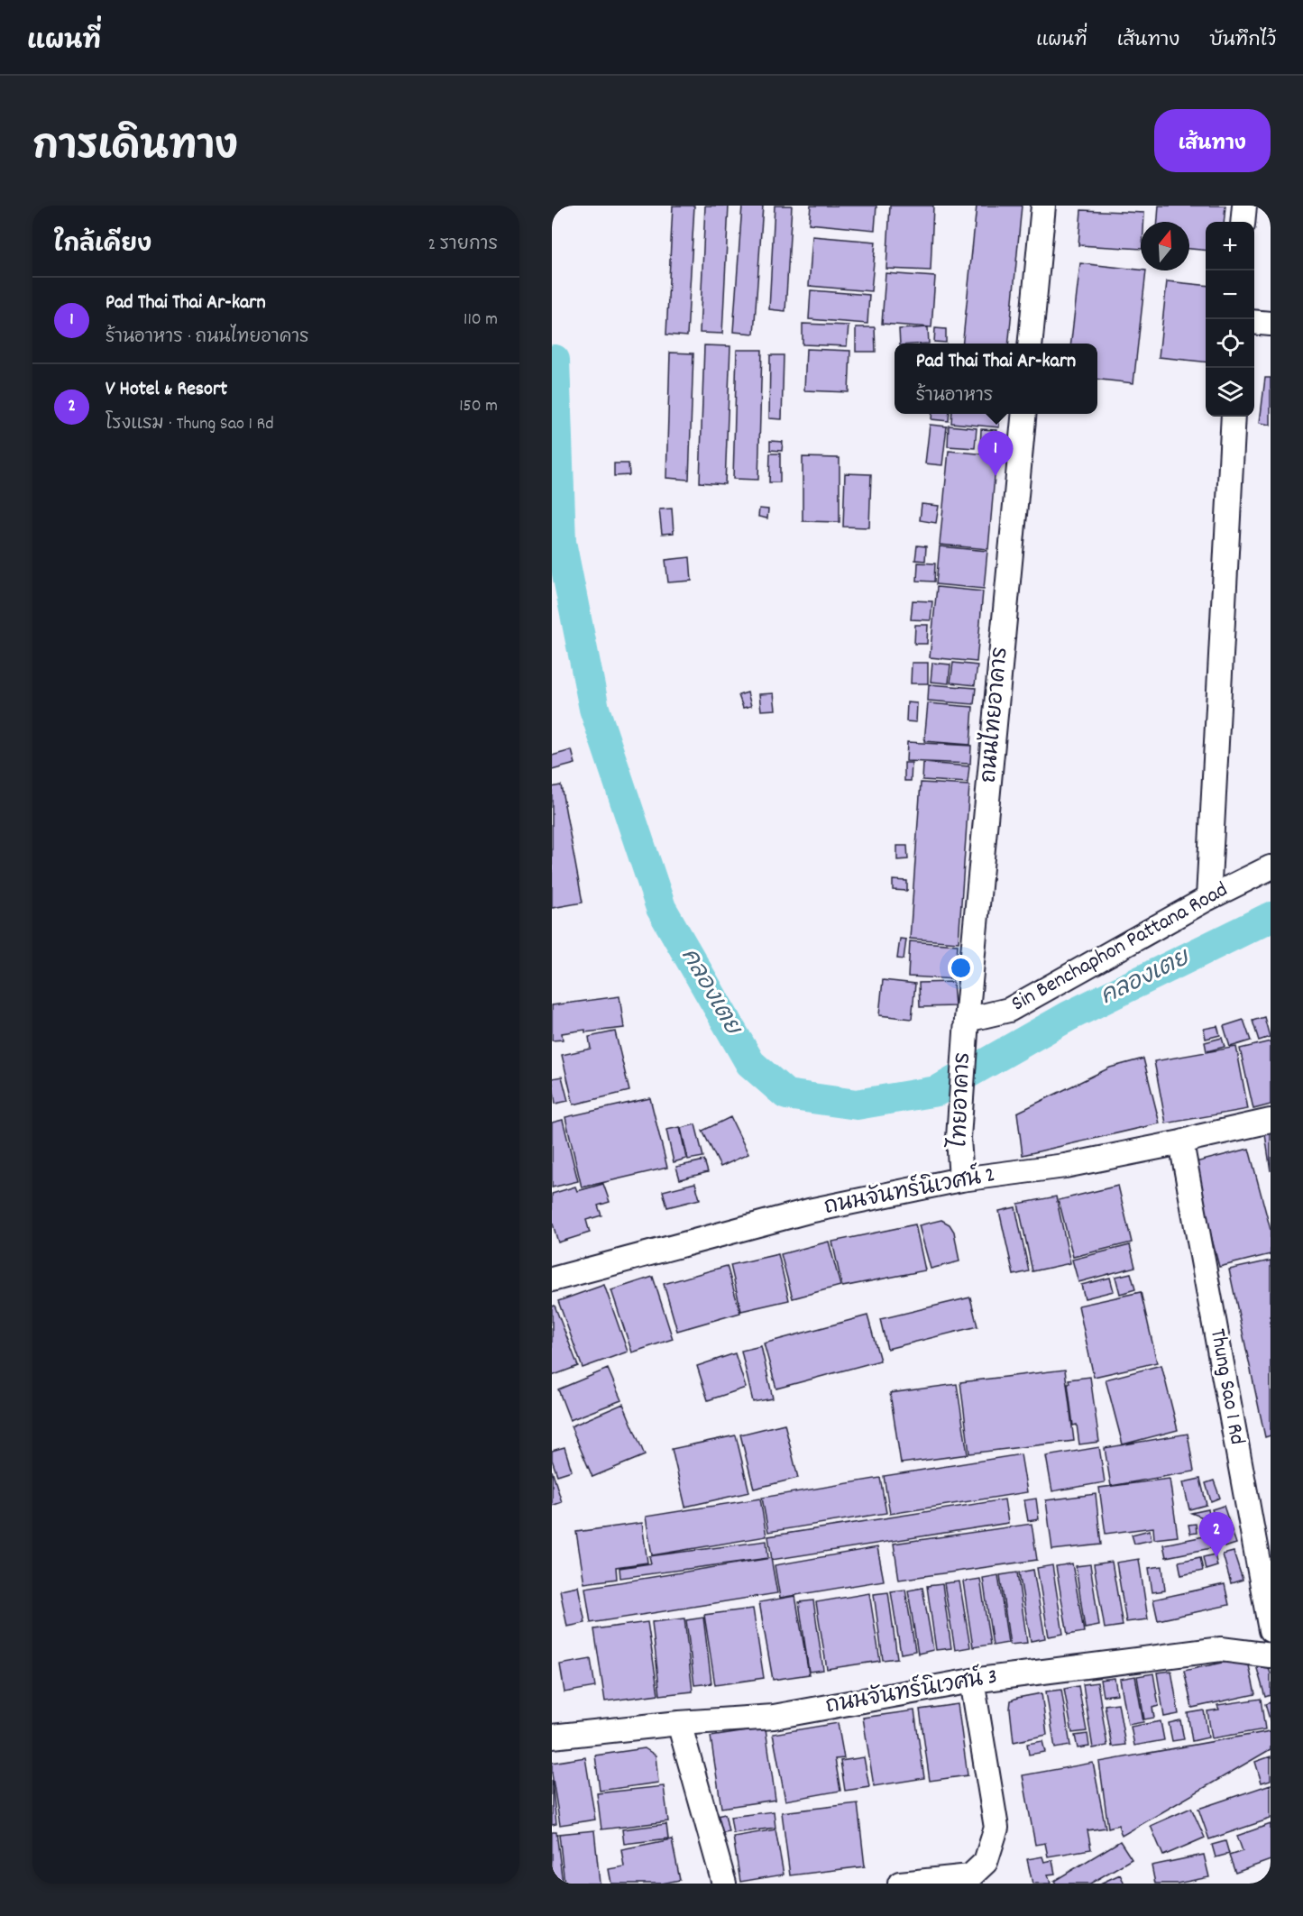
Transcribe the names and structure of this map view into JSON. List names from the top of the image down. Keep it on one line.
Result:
{"streets":{"street":["ถนนไทยอาคาร","Sin Benchaphon Pattana Road","ไทยอาคาร","ถนนจันทร์นิเวศน์ 2","Thung Sao 1 Rd","ถนนจันทร์นิเวศน์ 3"]},"crossings":[["ถนนไทยอาคาร","Sin Benchaphon Pattana Road"],["ถนนไทยอาคาร","ไทยอาคาร"],["Sin Benchaphon Pattana Road","ไทยอาคาร"],["ไทยอาคาร","ถนนจันทร์นิเวศน์ 2"],["ถนนจันทร์นิเวศน์ 2","Thung Sao 1 Rd"]],"water":["คลองเตย"],"north":"top","page":{"header":"แผนที่","nav":["แผนที่","เส้นทาง","บันทึกไว้"],"title":"การเดินทาง","buttons":"เส้นทาง","heading":["ใกล้เคียง","2 รายการ"],"map_buttons":["+","−"],"list":[{"mark":"1","name":"Pad Thai Thai Ar-karn","note":"ร้านอาหาร · ถนนไทยอาคาร","value":"110 m"},{"mark":"2","name":"V Hotel & Resort","note":"โรงแรม · Thung Sao 1 Rd","value":"150 m"}],"popup":["Pad Thai Thai Ar-karn","ร้านอาหาร"],"pins":["1","2"]}}
